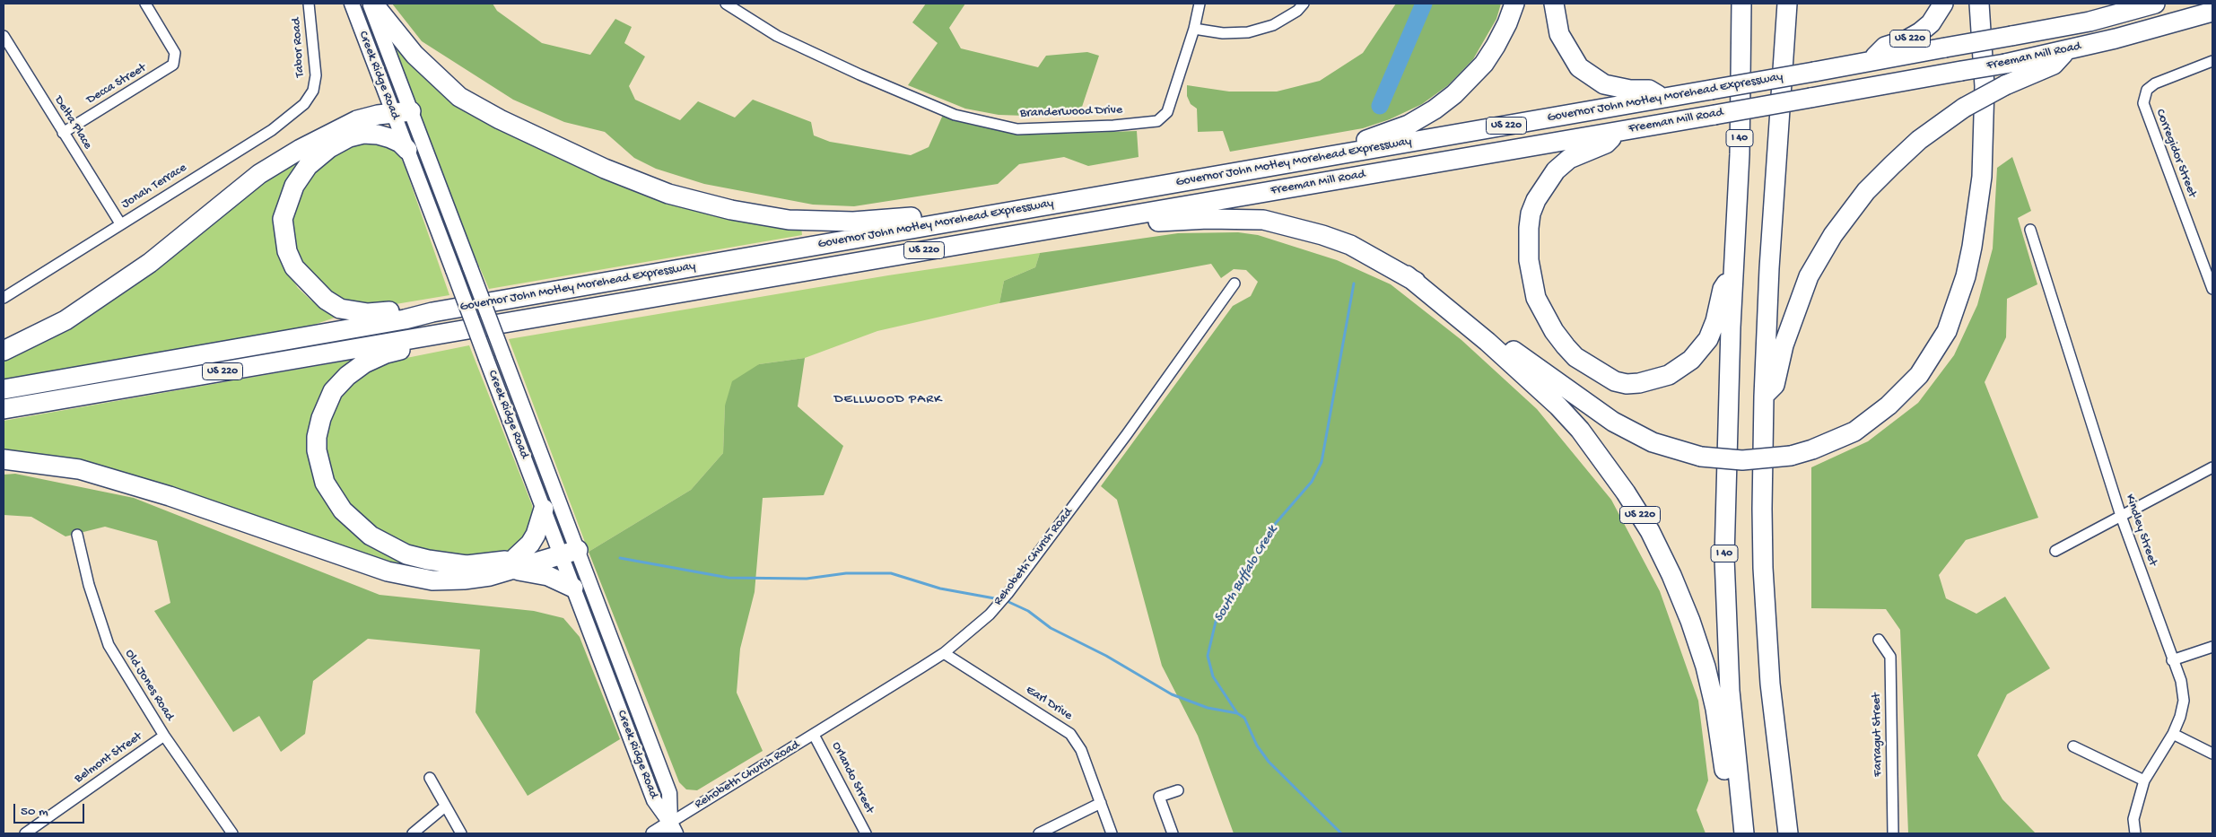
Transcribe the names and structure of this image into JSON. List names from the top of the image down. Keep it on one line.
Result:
{"streets":{"highway":["US 220","Freeman Mill Road","Governor John Motley Morehead Expressway","I 40"],"main road":["Creek Ridge Road"],"street":["Tabor Road","Decca Street","Branderwood Drive","Delta Place","Corregidor Street","Jonah Terrace","Kindley Street","Rehobeth Church Road","Old Jones Road","Earl Drive","Farragut Street","Belmont Street","Orlando Street"]},"crossings":[["US 220","Freeman Mill Road"],["US 220","Governor John Motley Morehead Expressway"],["Tabor Road","Jonah Terrace"],["Freeman Mill Road","Governor John Motley Morehead Expressway"],["Creek Ridge Road","Rehobeth Church Road"],["Decca Street","Delta Place"],["Delta Place","Jonah Terrace"],["Rehobeth Church Road","Earl Drive"],["Rehobeth Church Road","Orlando Street"],["Old Jones Road","Belmont Street"]],"districts":["DELLWOOD PARK"],"water":["South Buffalo Creek"],"scale_bar":"50 m"}
